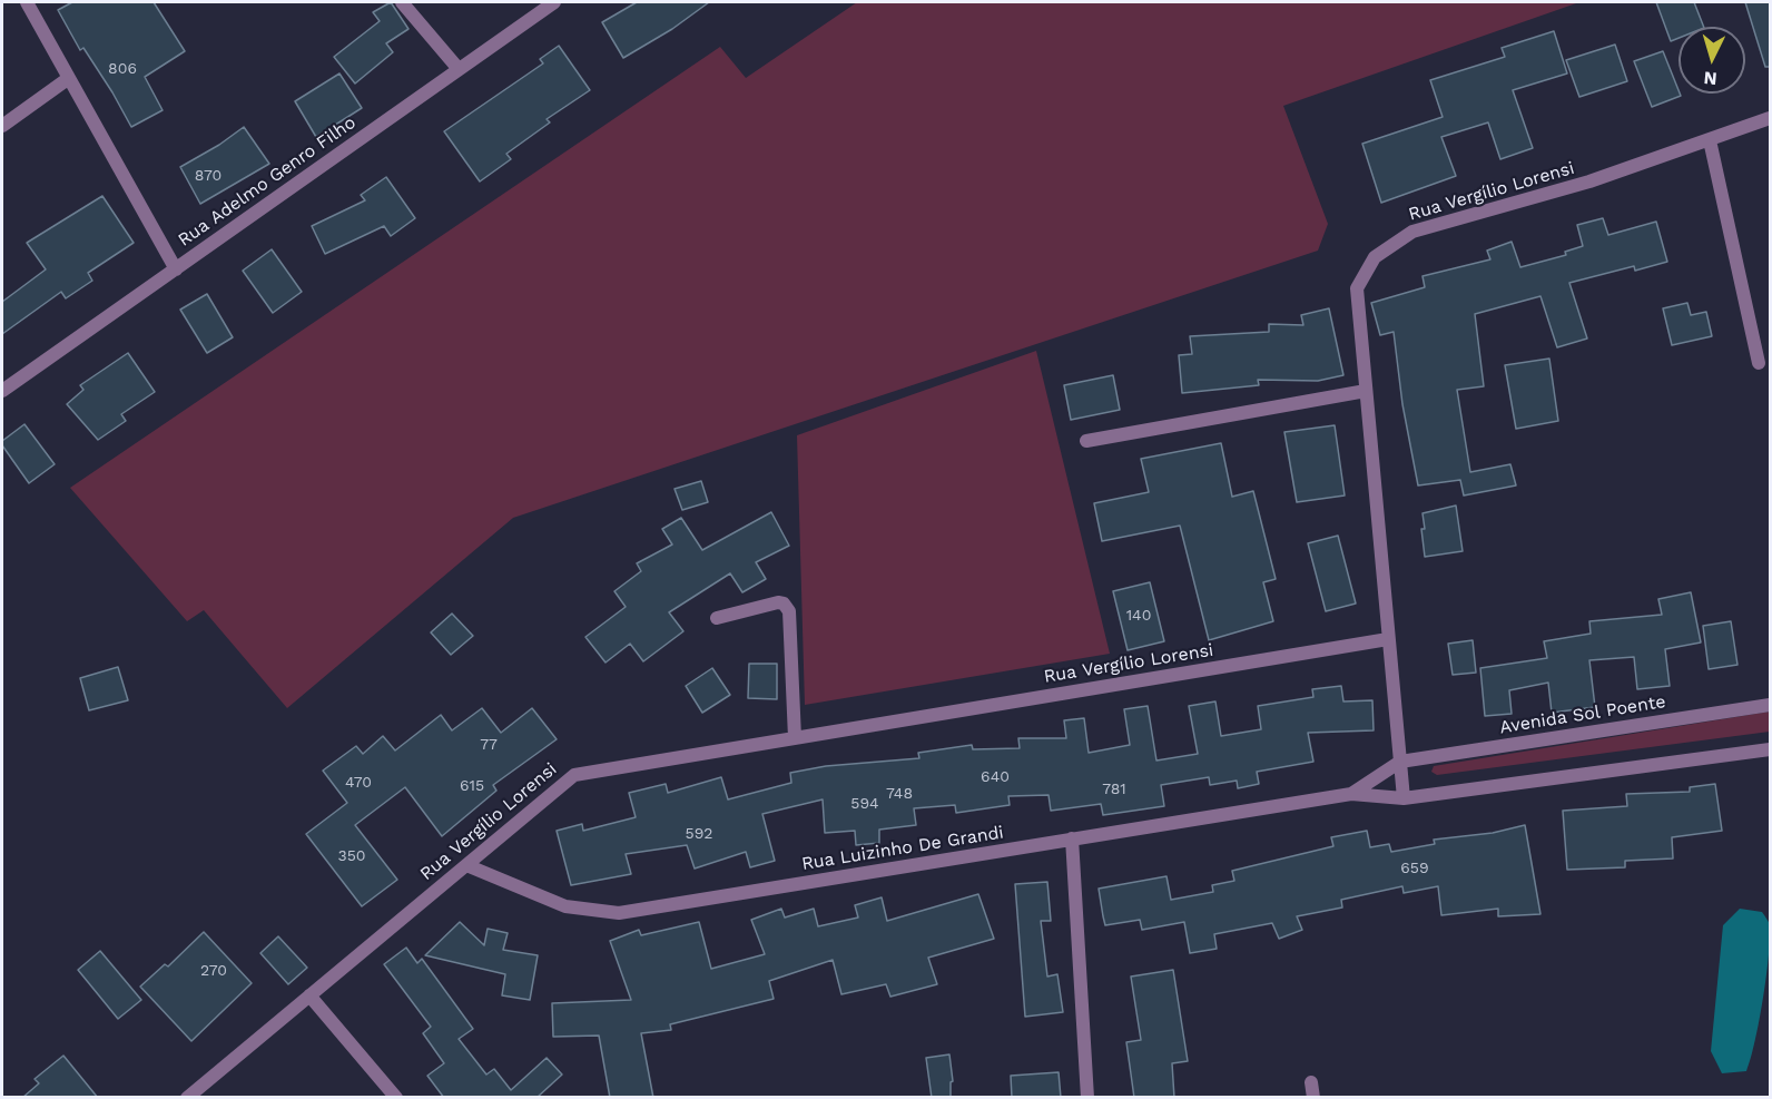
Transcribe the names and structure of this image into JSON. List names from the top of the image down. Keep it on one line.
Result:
{"streets":{"street":["Rua Adelmo Genro Filho","Rua Vergílio Lorensi","Avenida Sol Poente","Rua Luizinho De Grandi"]},"crossings":[["Rua Vergílio Lorensi","Rua Luizinho De Grandi"],["Avenida Sol Poente","Rua Luizinho De Grandi"]],"house_numbers":["806","870","140","77","640","470","615","781","748","594","592","350","659","270"],"north":"bottom"}
